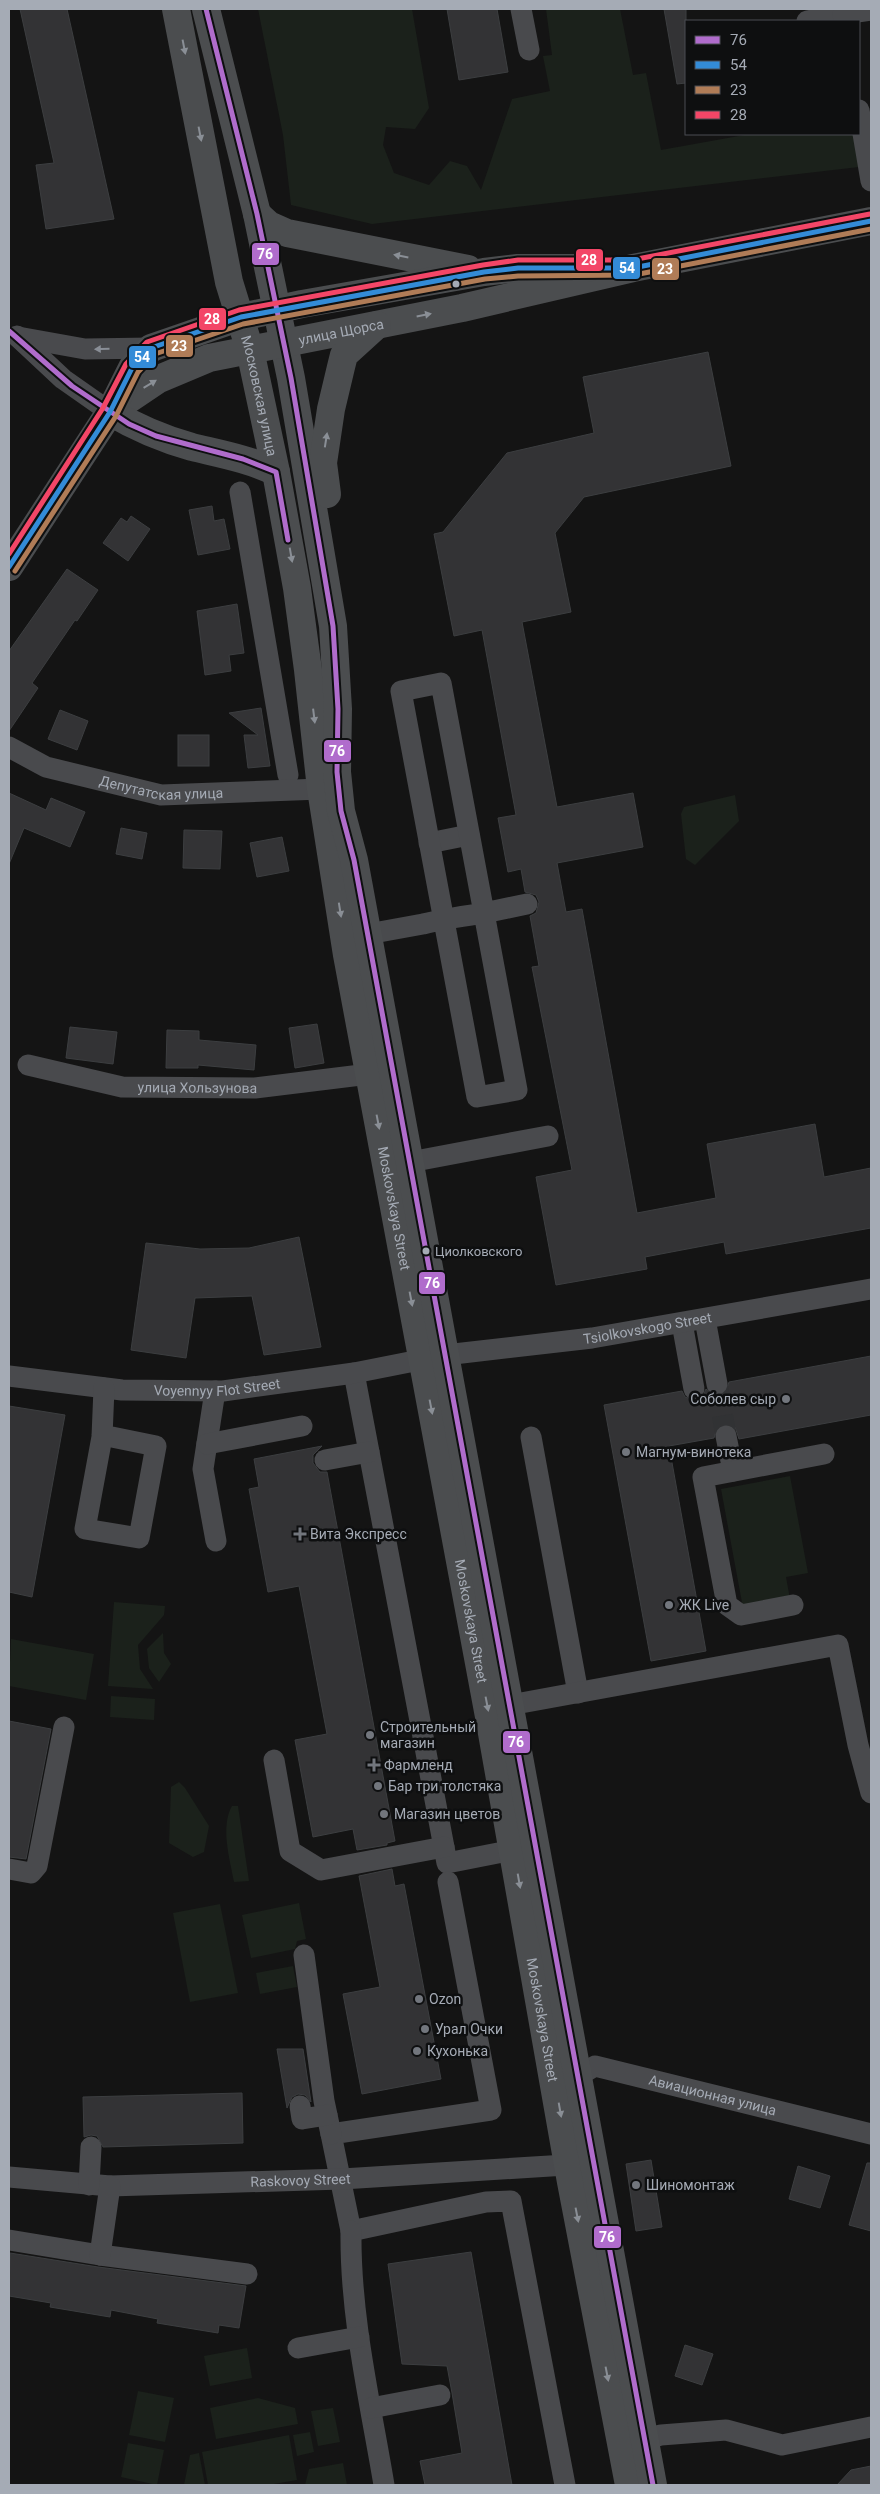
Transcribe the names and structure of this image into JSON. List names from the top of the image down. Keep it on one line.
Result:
{"streets":{"main road":["улица Щорса","Московская улица","Moskovskaya Street"],"street":["Депутатская улица","улица Хользунова","Tsiolkovskogo Street","Voyennyy Flot Street","Авиационная улица","Raskovoy Street"]},"crossings":[["улица Щорса","Московская улица"],["Московская улица","Депутатская улица"],["Московская улица","Moskovskaya Street"],["Депутатская улица","Moskovskaya Street"],["улица Хользунова","Moskovskaya Street"],["Moskovskaya Street","Tsiolkovskogo Street"],["Moskovskaya Street","Voyennyy Flot Street"],["Moskovskaya Street","Авиационная улица"],["Moskovskaya Street","Raskovoy Street"],["Tsiolkovskogo Street","Voyennyy Flot Street"]],"places":{"other":["Циолковского","Соболев сыр","Магнум-винотека","ЖК Live","Строительный магазин","Бар три толстяка","Магазин цветов","Ozon","Урал Очки","Кухонька","Шиномонтаж"],"health":["Вита Экспресс","Фармленд"]},"lines":["transit line 76","transit line 28","transit line 54","transit line 23"],"legend":["76","54","23","28"]}
